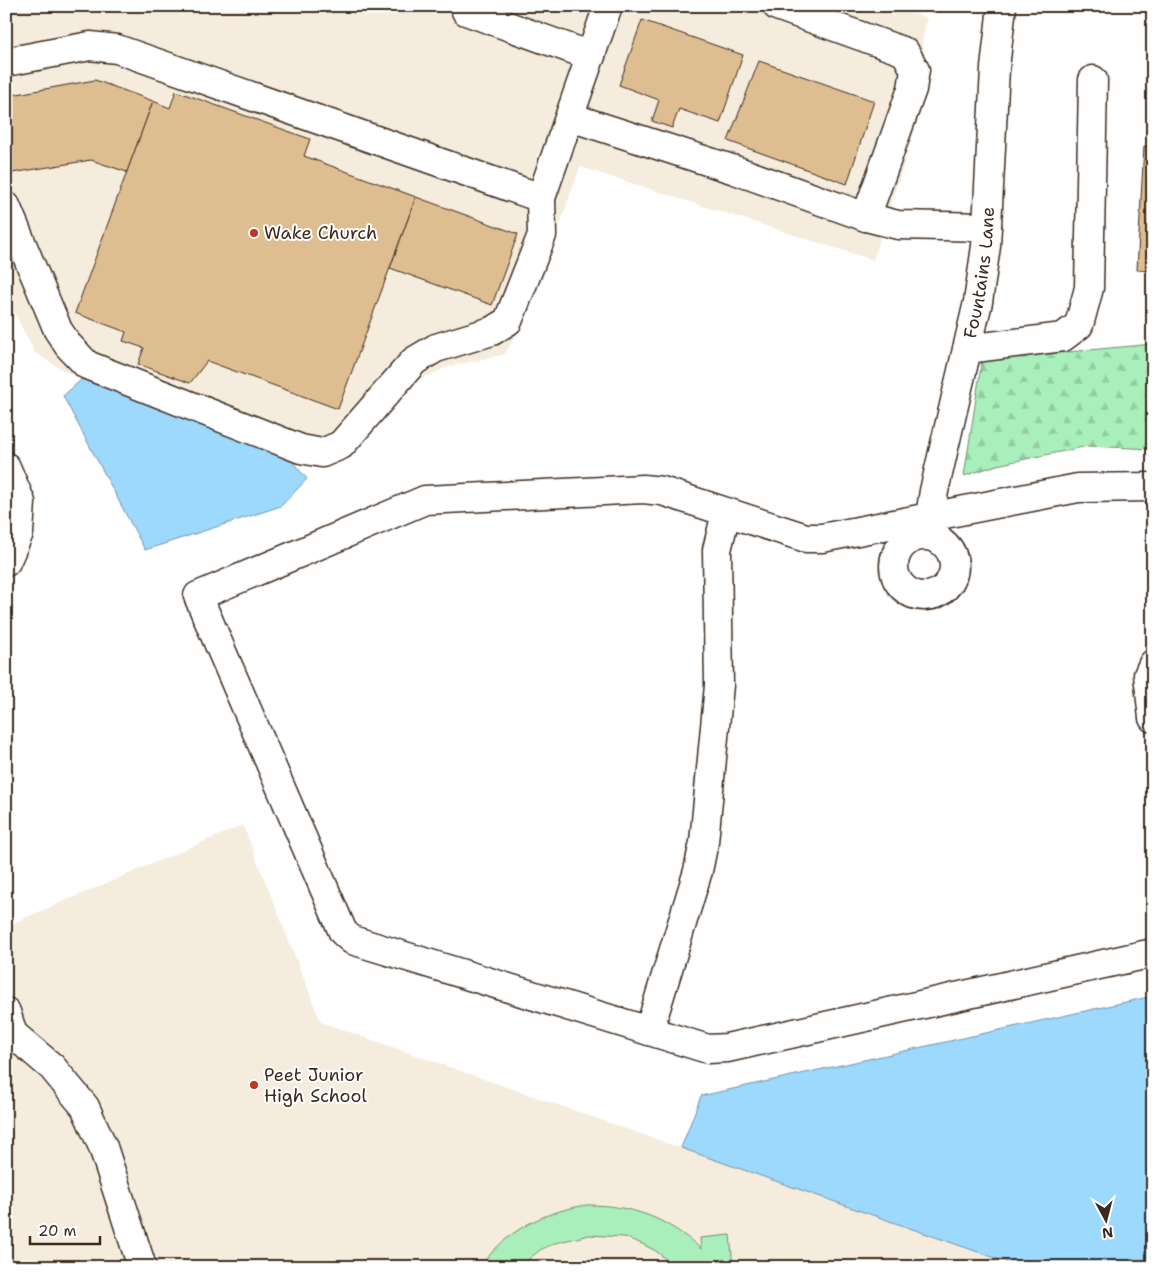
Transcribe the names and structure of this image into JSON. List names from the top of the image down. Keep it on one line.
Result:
{"streets":{"street":["Fountains Lane"]},"places":["Wake Church","Peet Junior High School"],"scale_bar":"20 m","north":"bottom"}
